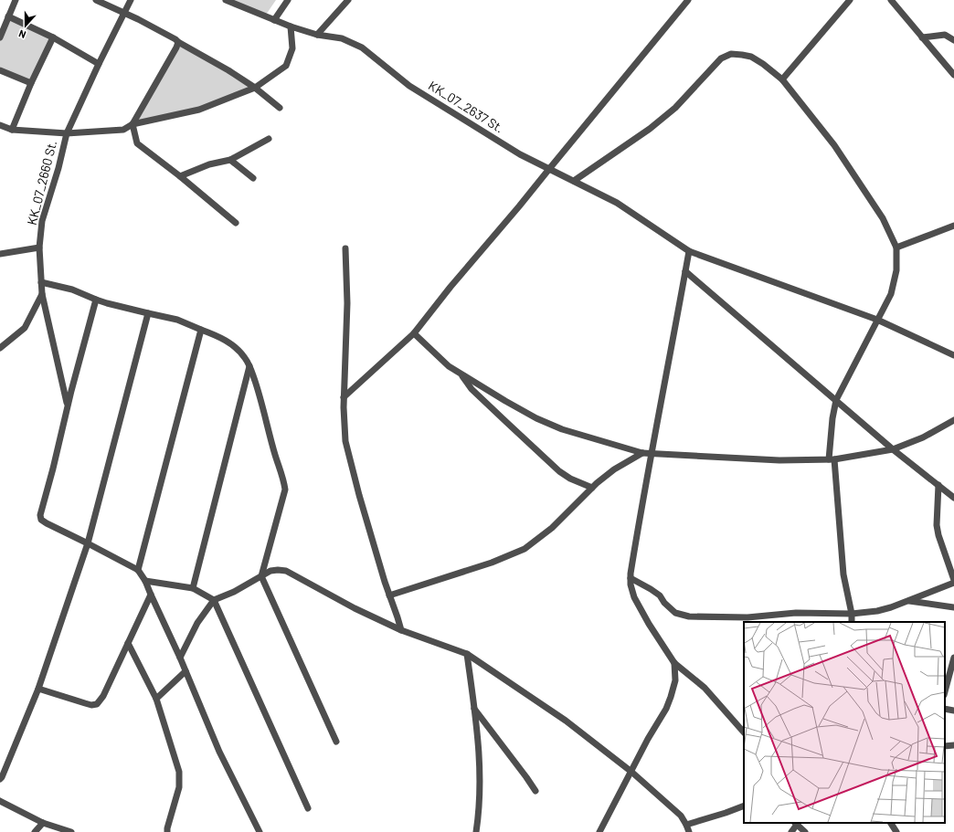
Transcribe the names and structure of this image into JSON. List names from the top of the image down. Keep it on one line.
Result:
{"streets":{"street":["KK_07_2637 St.","KK_07_2660 St."]},"north":"bottom"}
